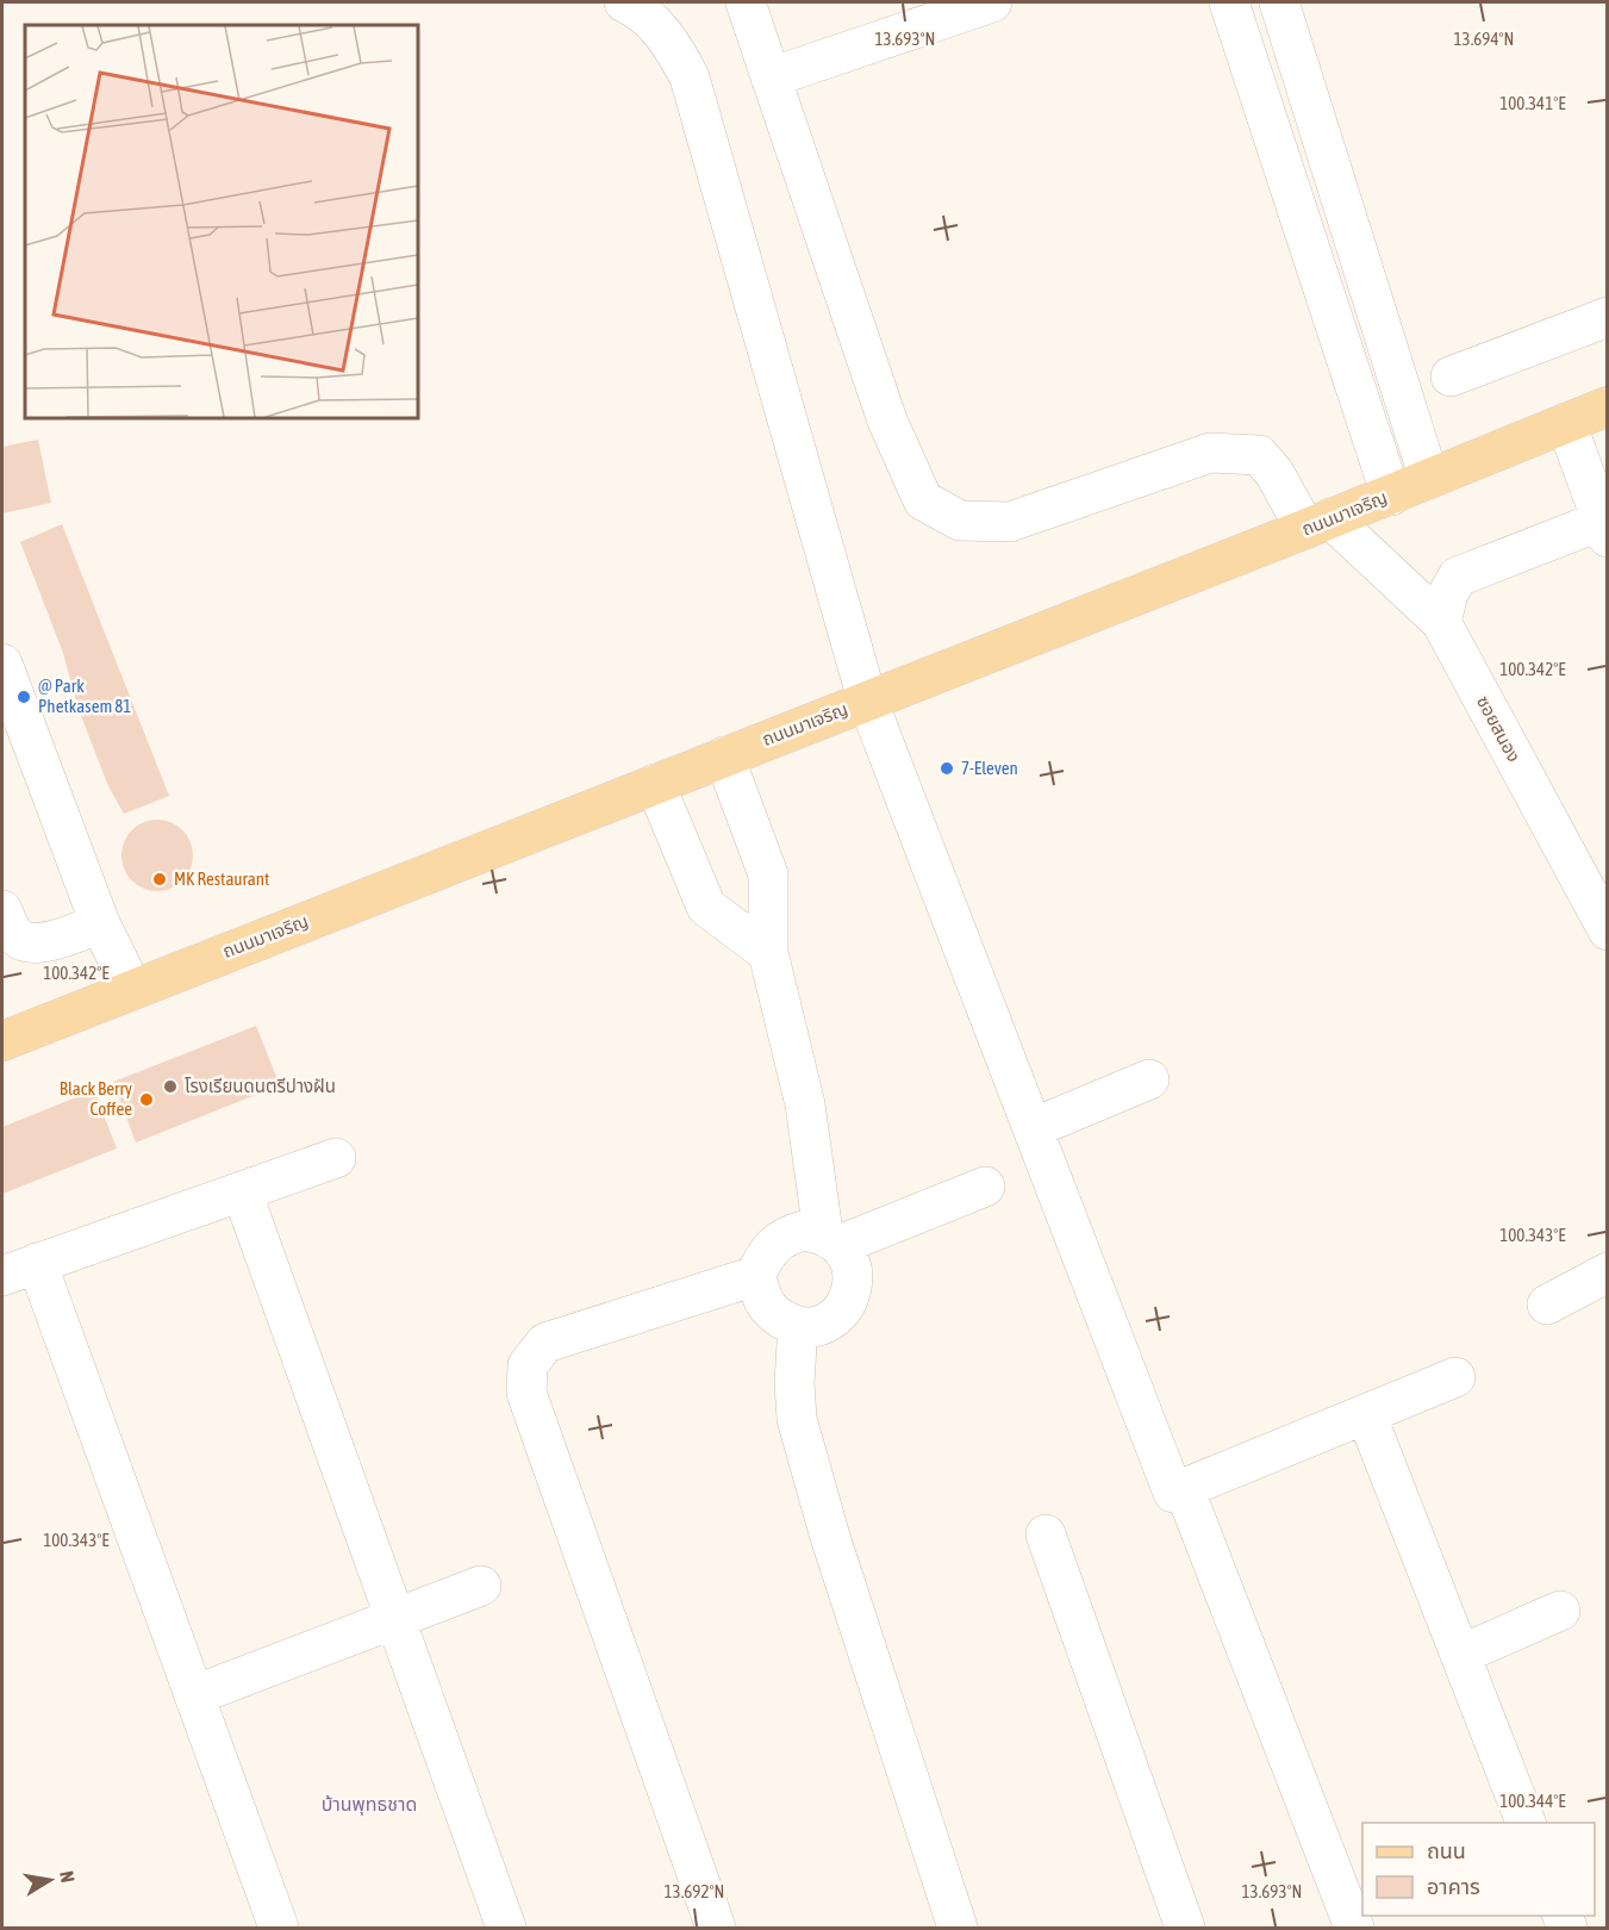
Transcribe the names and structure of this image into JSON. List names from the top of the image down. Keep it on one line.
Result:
{"streets":{"main road":["ถนนมาเจริญ"],"street":["ซอยสนอง"]},"crossings":[["ถนนมาเจริญ","ซอยสนอง"]],"districts":["บ้านพุทธชาด"],"places":["@ Park Phetkasem 81","7-Eleven","MK Restaurant","โรงเรียนดนตรีปางฝัน","Black Berry Coffee"],"legend":["ถนน","อาคาร"],"north":"right","coordinates":["13.693°N","13.694°N","100.341°E","100.342°E","100.343°E","100.344°E","13.692°N"]}
